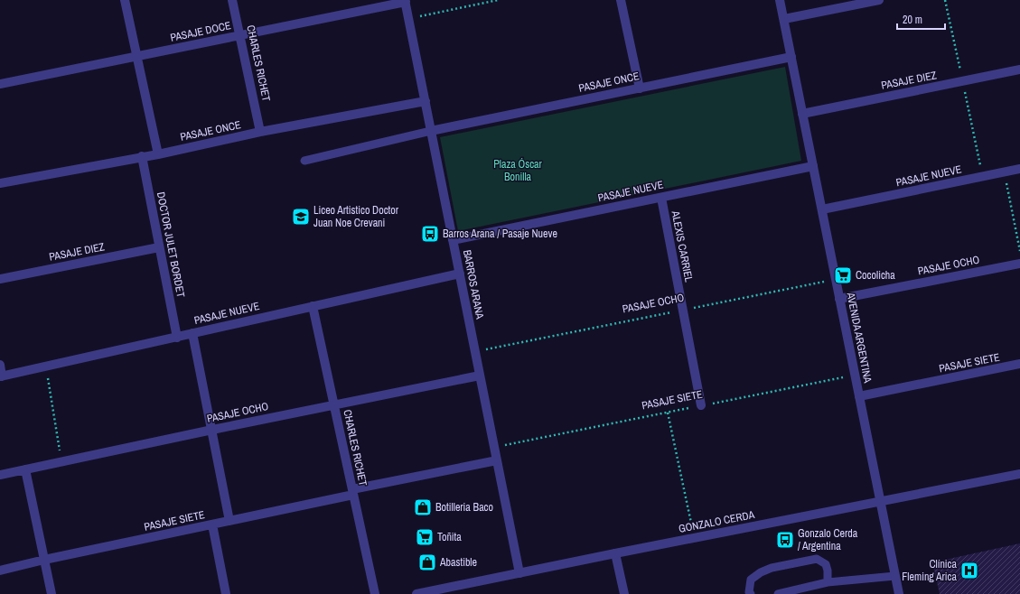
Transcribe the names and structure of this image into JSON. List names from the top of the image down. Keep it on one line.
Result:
{"streets":{"street":["PASAJE DOCE","CHARLES RICHET","PASAJE DIEZ","PASAJE ONCE","PASAJE NUEVE","DOCTOR JULET BORDET","ALEXIS CARRIEL","PASAJE OCHO","BARROS ARANA","AVENIDA ARGENTINA","PASAJE SIETE","GONZALO CERDA"]},"crossings":[["PASAJE DOCE","CHARLES RICHET"],["PASAJE DOCE","BARROS ARANA"],["CHARLES RICHET","PASAJE ONCE"],["CHARLES RICHET","PASAJE NUEVE"],["CHARLES RICHET","PASAJE OCHO"],["CHARLES RICHET","PASAJE SIETE"],["PASAJE DIEZ","DOCTOR JULET BORDET"],["PASAJE DIEZ","AVENIDA ARGENTINA"],["PASAJE ONCE","DOCTOR JULET BORDET"],["PASAJE ONCE","BARROS ARANA"],["PASAJE ONCE","AVENIDA ARGENTINA"],["PASAJE NUEVE","DOCTOR JULET BORDET"],["PASAJE NUEVE","ALEXIS CARRIEL"],["PASAJE NUEVE","BARROS ARANA"],["PASAJE NUEVE","AVENIDA ARGENTINA"],["ALEXIS CARRIEL","PASAJE OCHO"],["ALEXIS CARRIEL","PASAJE SIETE"],["PASAJE OCHO","BARROS ARANA"],["PASAJE OCHO","AVENIDA ARGENTINA"],["BARROS ARANA","PASAJE SIETE"],["BARROS ARANA","GONZALO CERDA"],["AVENIDA ARGENTINA","PASAJE SIETE"],["AVENIDA ARGENTINA","GONZALO CERDA"]],"parks":["Plaza Óscar Bonilla"],"places":{"school or university":["Liceo Artistico Doctor Juan Noe Crevani"],"bus stop":["Barros Arana / Pasaje Nueve","Gonzalo Cerda / Argentina"],"supermarket":["Cocolicha","Toñita"],"shop":["Botilleria Baco","Abastible"],"hospital":["Clínica Fleming Arica"]},"scale_bar":"20 m"}
